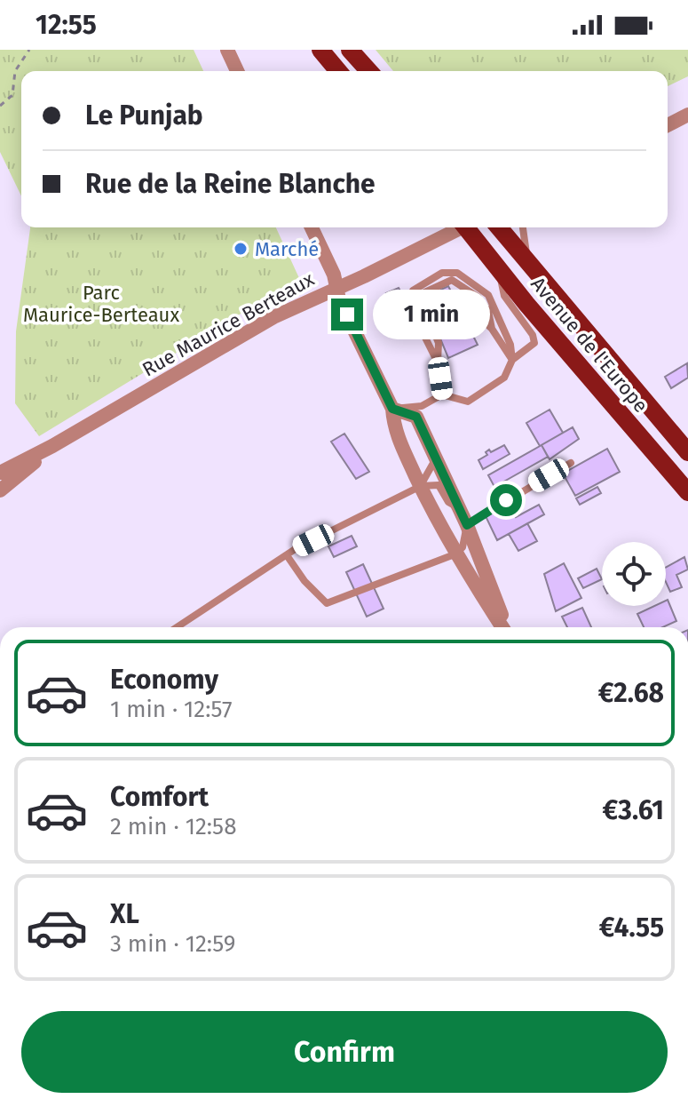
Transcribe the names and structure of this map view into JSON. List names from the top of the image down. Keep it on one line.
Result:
{"streets":{"main road":["Avenue de l'Europe"],"street":["Rue Maurice Berteaux"]},"parks":["Parc Maurice-Berteaux"],"places":["Marché"],"page":{"status":"12:55","banner":["Le Punjab","Rue de la Reine Blanche"],"bubble":"1 min","list":[{"name":"Economy","note":"1 min · 12:57","value":"€2.68"},{"name":"Comfort","note":"2 min · 12:58","value":"€3.61"},{"name":"XL","note":"3 min · 12:59","value":"€4.55"}],"buttons":"Confirm"}}
